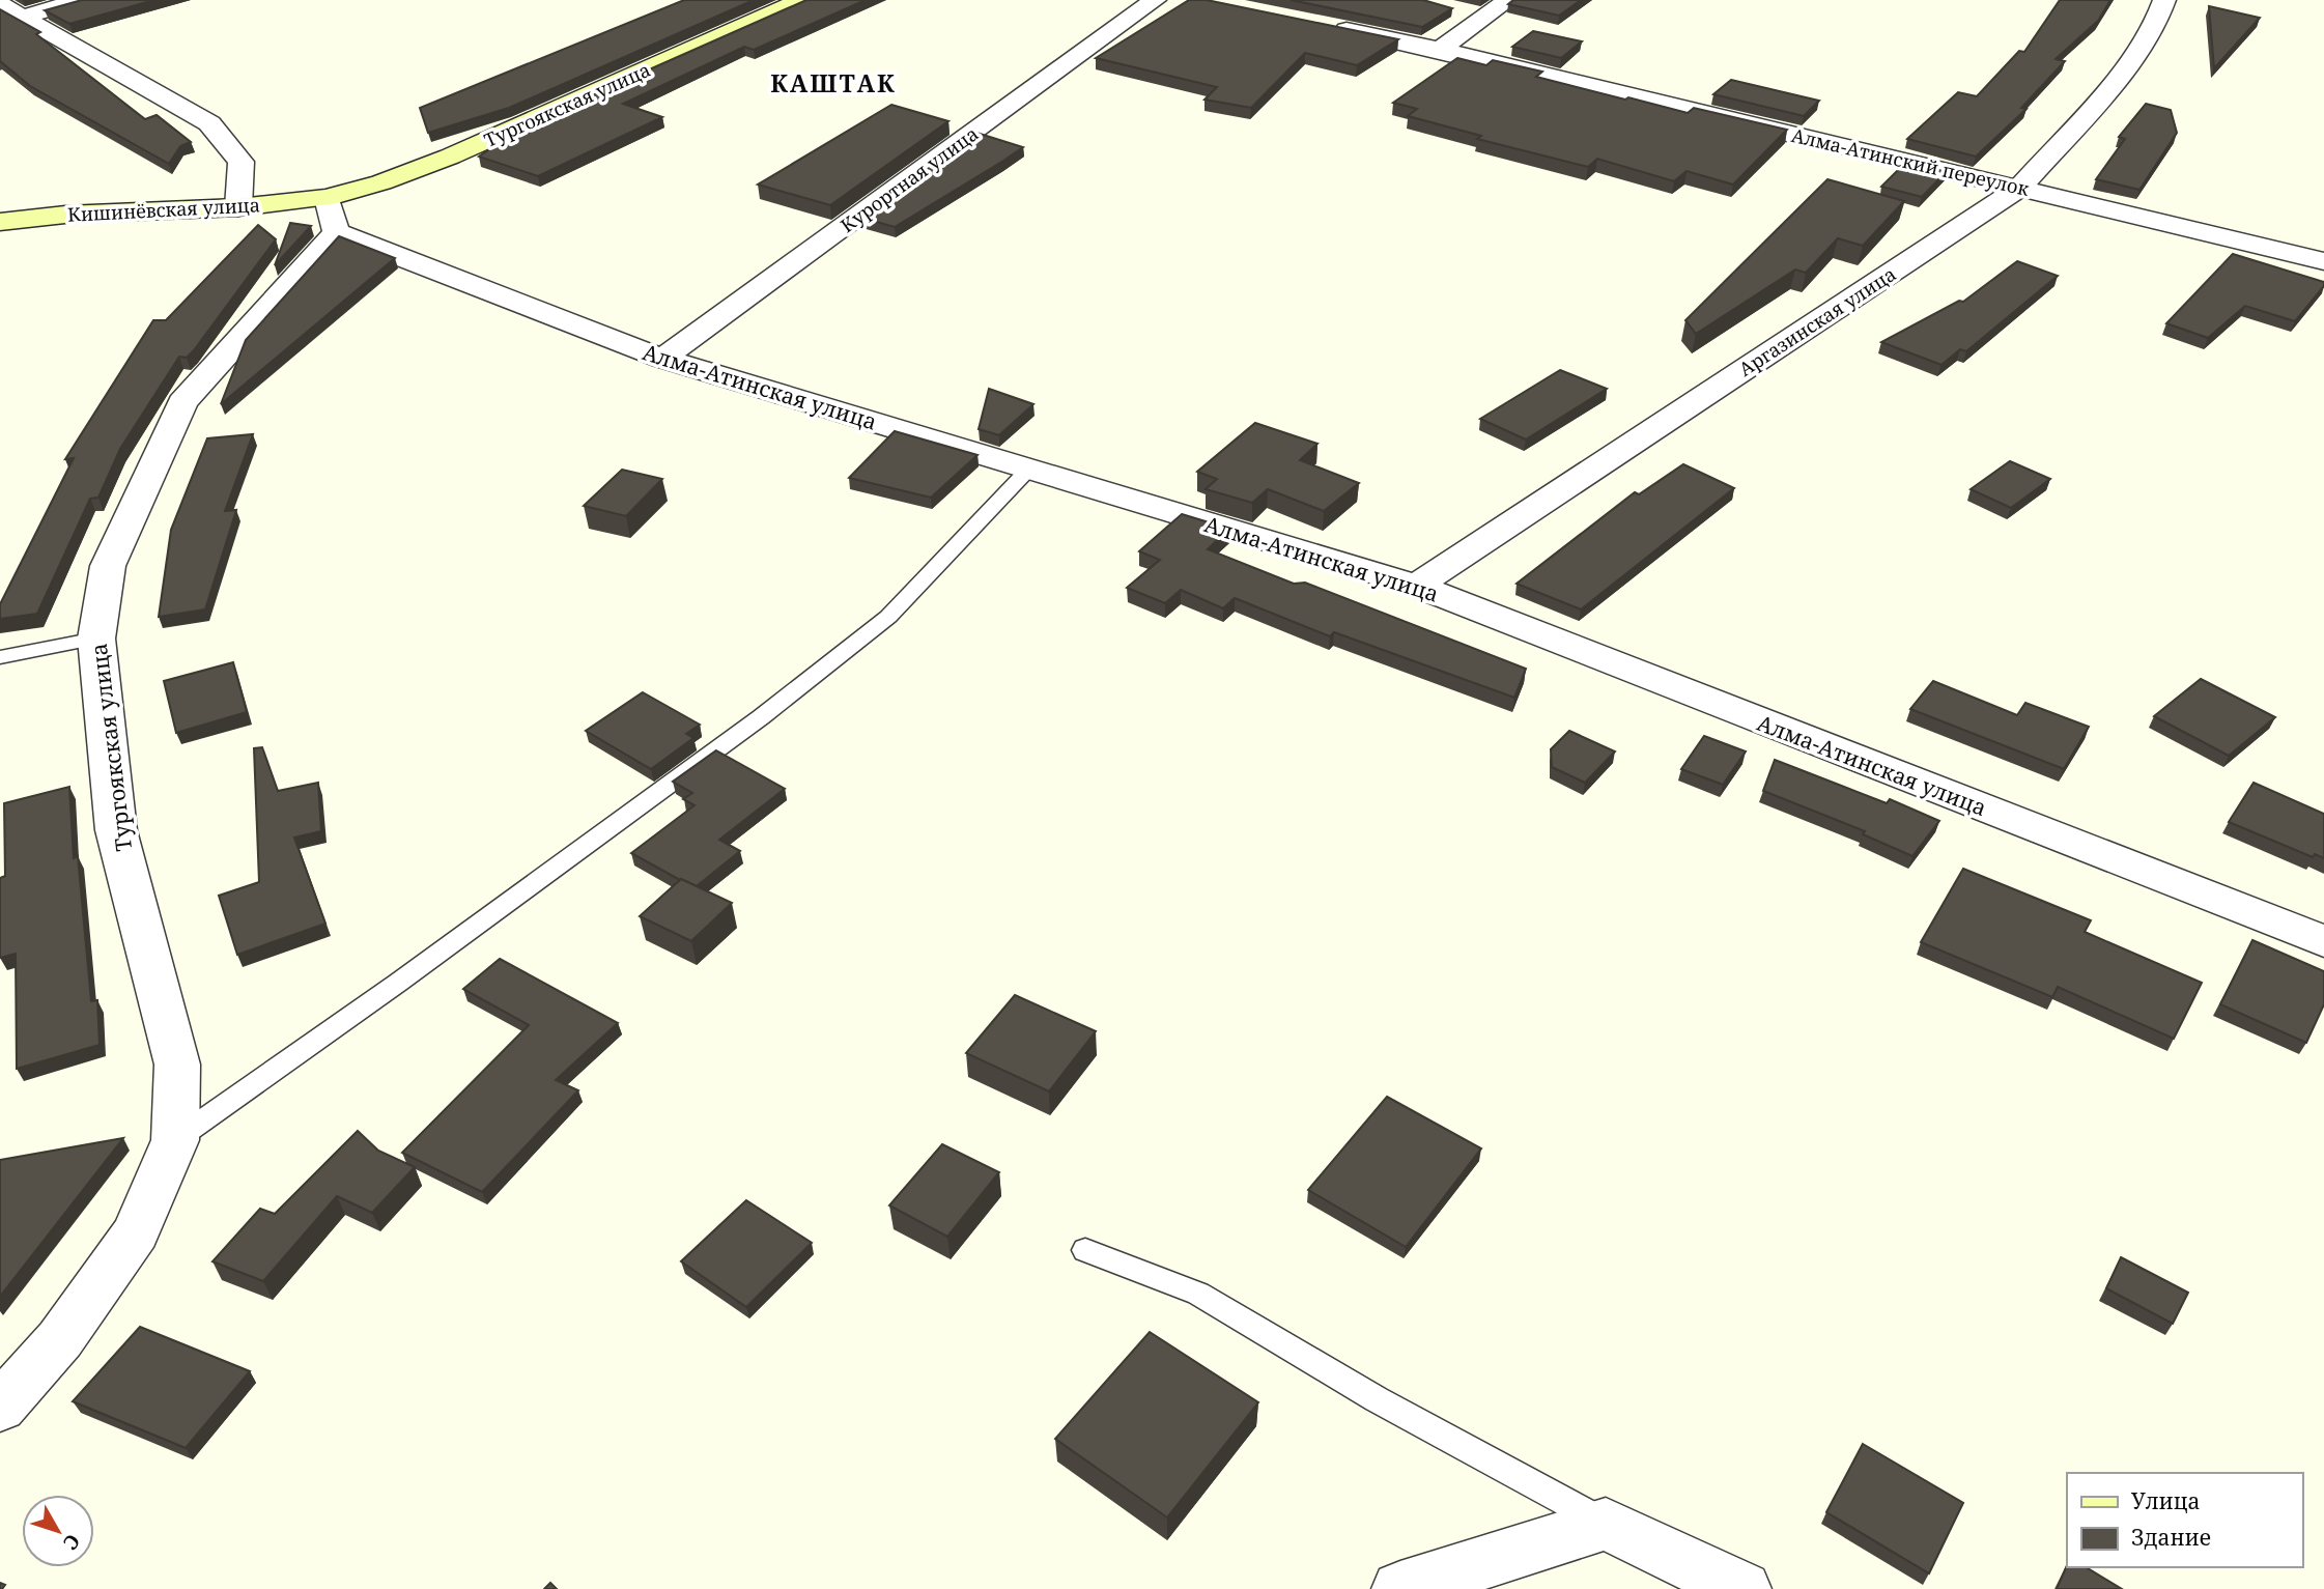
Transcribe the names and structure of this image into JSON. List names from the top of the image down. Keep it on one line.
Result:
{"streets":{"main road":["Тургоякская улица","Кишинёвская улица"],"street":["Алма-Атинский переулок","Курортная улица","Аргазинская улица","Алма-Атинская улица"]},"crossings":[["Тургоякская улица","Кишинёвская улица"],["Тургоякская улица","Алма-Атинская улица"],["Алма-Атинский переулок","Аргазинская улица"],["Курортная улица","Алма-Атинская улица"],["Кишинёвская улица","Алма-Атинская улица"],["Аргазинская улица","Алма-Атинская улица"]],"districts":["КАШТАК"],"legend":["Улица","Здание"],"north":"bottom right"}
